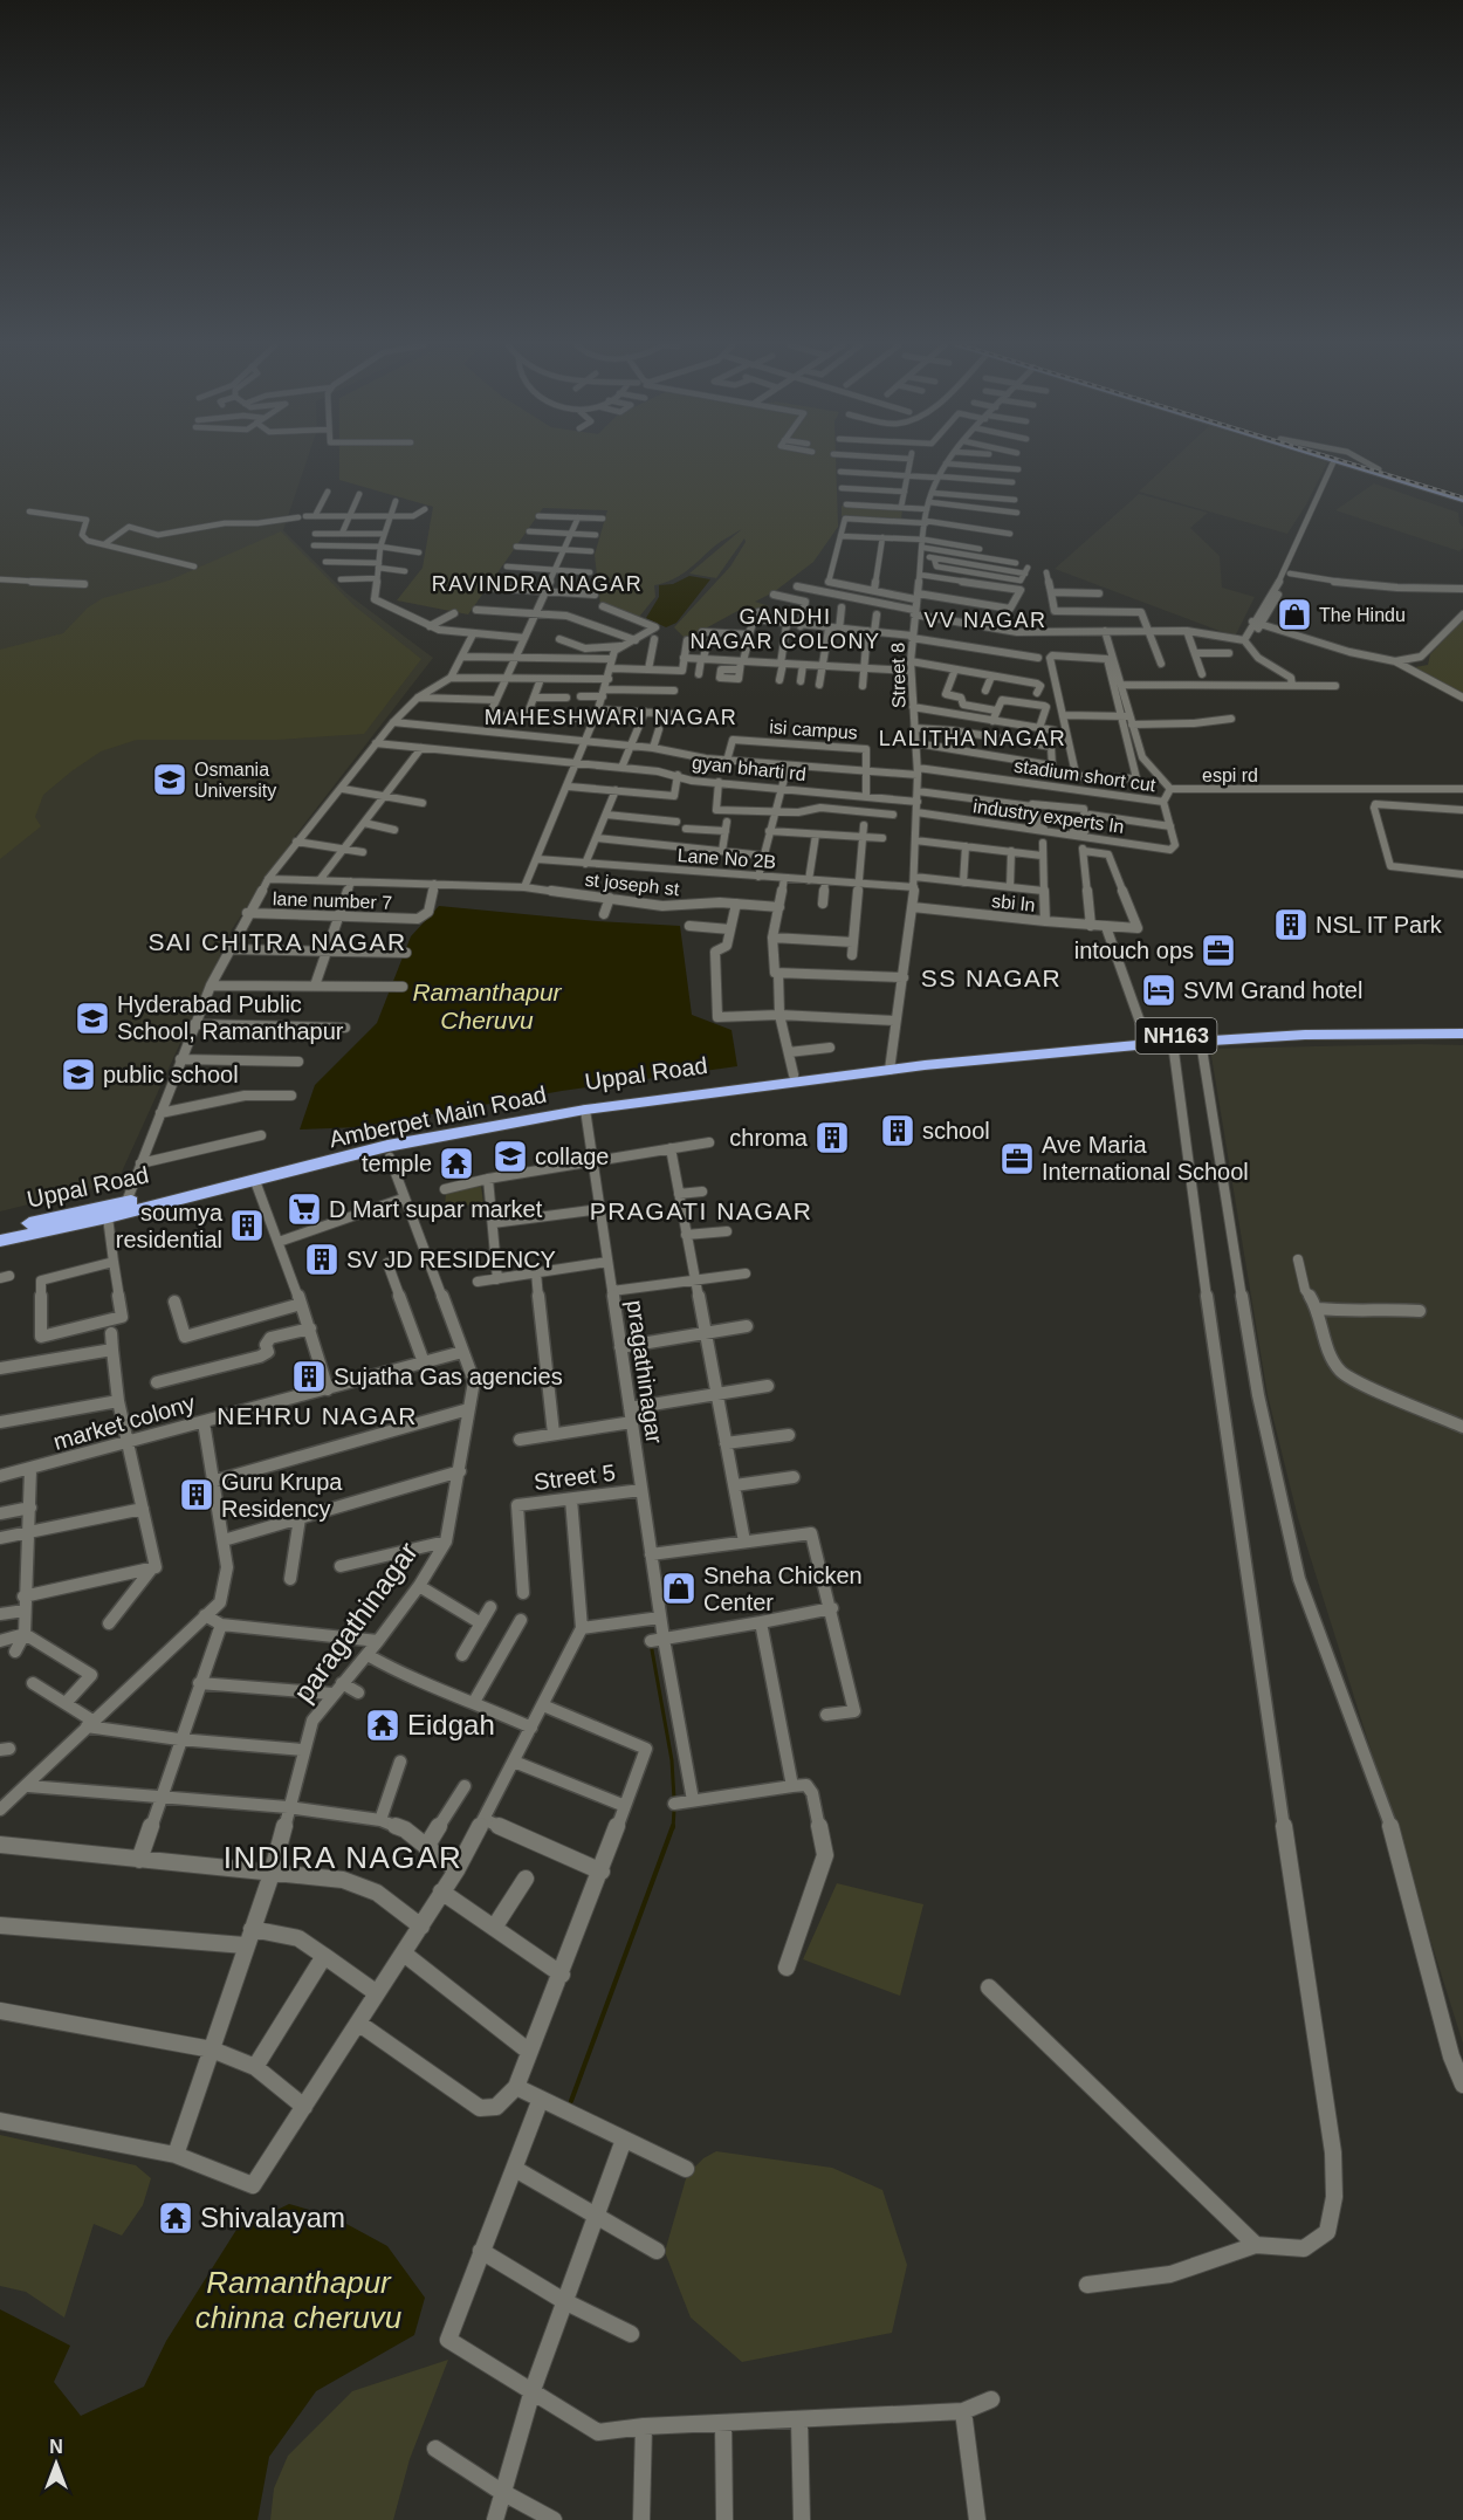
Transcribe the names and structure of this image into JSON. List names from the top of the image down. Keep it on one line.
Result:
{"streets":{"highway":["NH163","Uppal Road","Amberpet Main Road"],"street":["Street 8","isi campus","gyan bharti rd","stadium short cut","espi rd","industry experts ln","Lane No 2B","st joseph st","lane number 7","sbi ln","pragathinagar","market colony","Street 5","paragathinagar"]},"crossings":[["Street 8","gyan bharti rd"],["Street 8","stadium short cut"],["Street 8","industry experts ln"],["Street 8","Lane No 2B"],["Street 8","sbi ln"],["Street 8","NH163"],["Street 8","Uppal Road"],["Street 8","Amberpet Main Road"],["isi campus","gyan bharti rd"],["isi campus","stadium short cut"],["stadium short cut","espi rd"],["stadium short cut","industry experts ln"],["st joseph st","lane number 7"],["NH163","Uppal Road"],["NH163","Amberpet Main Road"],["Uppal Road","Amberpet Main Road"],["Amberpet Main Road","pragathinagar"],["pragathinagar","Street 5"],["market colony","paragathinagar"]],"districts":["RAVINDRA NAGAR","GANDHI NAGAR COLONY","VV NAGAR","MAHESHWARI NAGAR","LALITHA NAGAR","SAI CHITRA NAGAR","SS NAGAR","PRAGATI NAGAR","NEHRU NAGAR","INDIRA NAGAR"],"water":["Ramanthapur Cheruvu","Ramanthapur chinna cheruvu"],"places":{"shop":["The Hindu","Sneha Chicken Center"],"school or university":["Osmania University","Hyderabad Public School, Ramanthapur","public school","collage"],"building":["NSL IT Park","school","chroma","soumya residential","SV JD RESIDENCY","Sujatha Gas agencies","Guru Krupa Residency"],"office":["intouch ops","Ave Maria International School"],"hotel":["SVM Grand hotel"],"temple":["temple","Eidgah","Shivalayam"],"supermarket":["D Mart supar market"]},"north":"top"}
